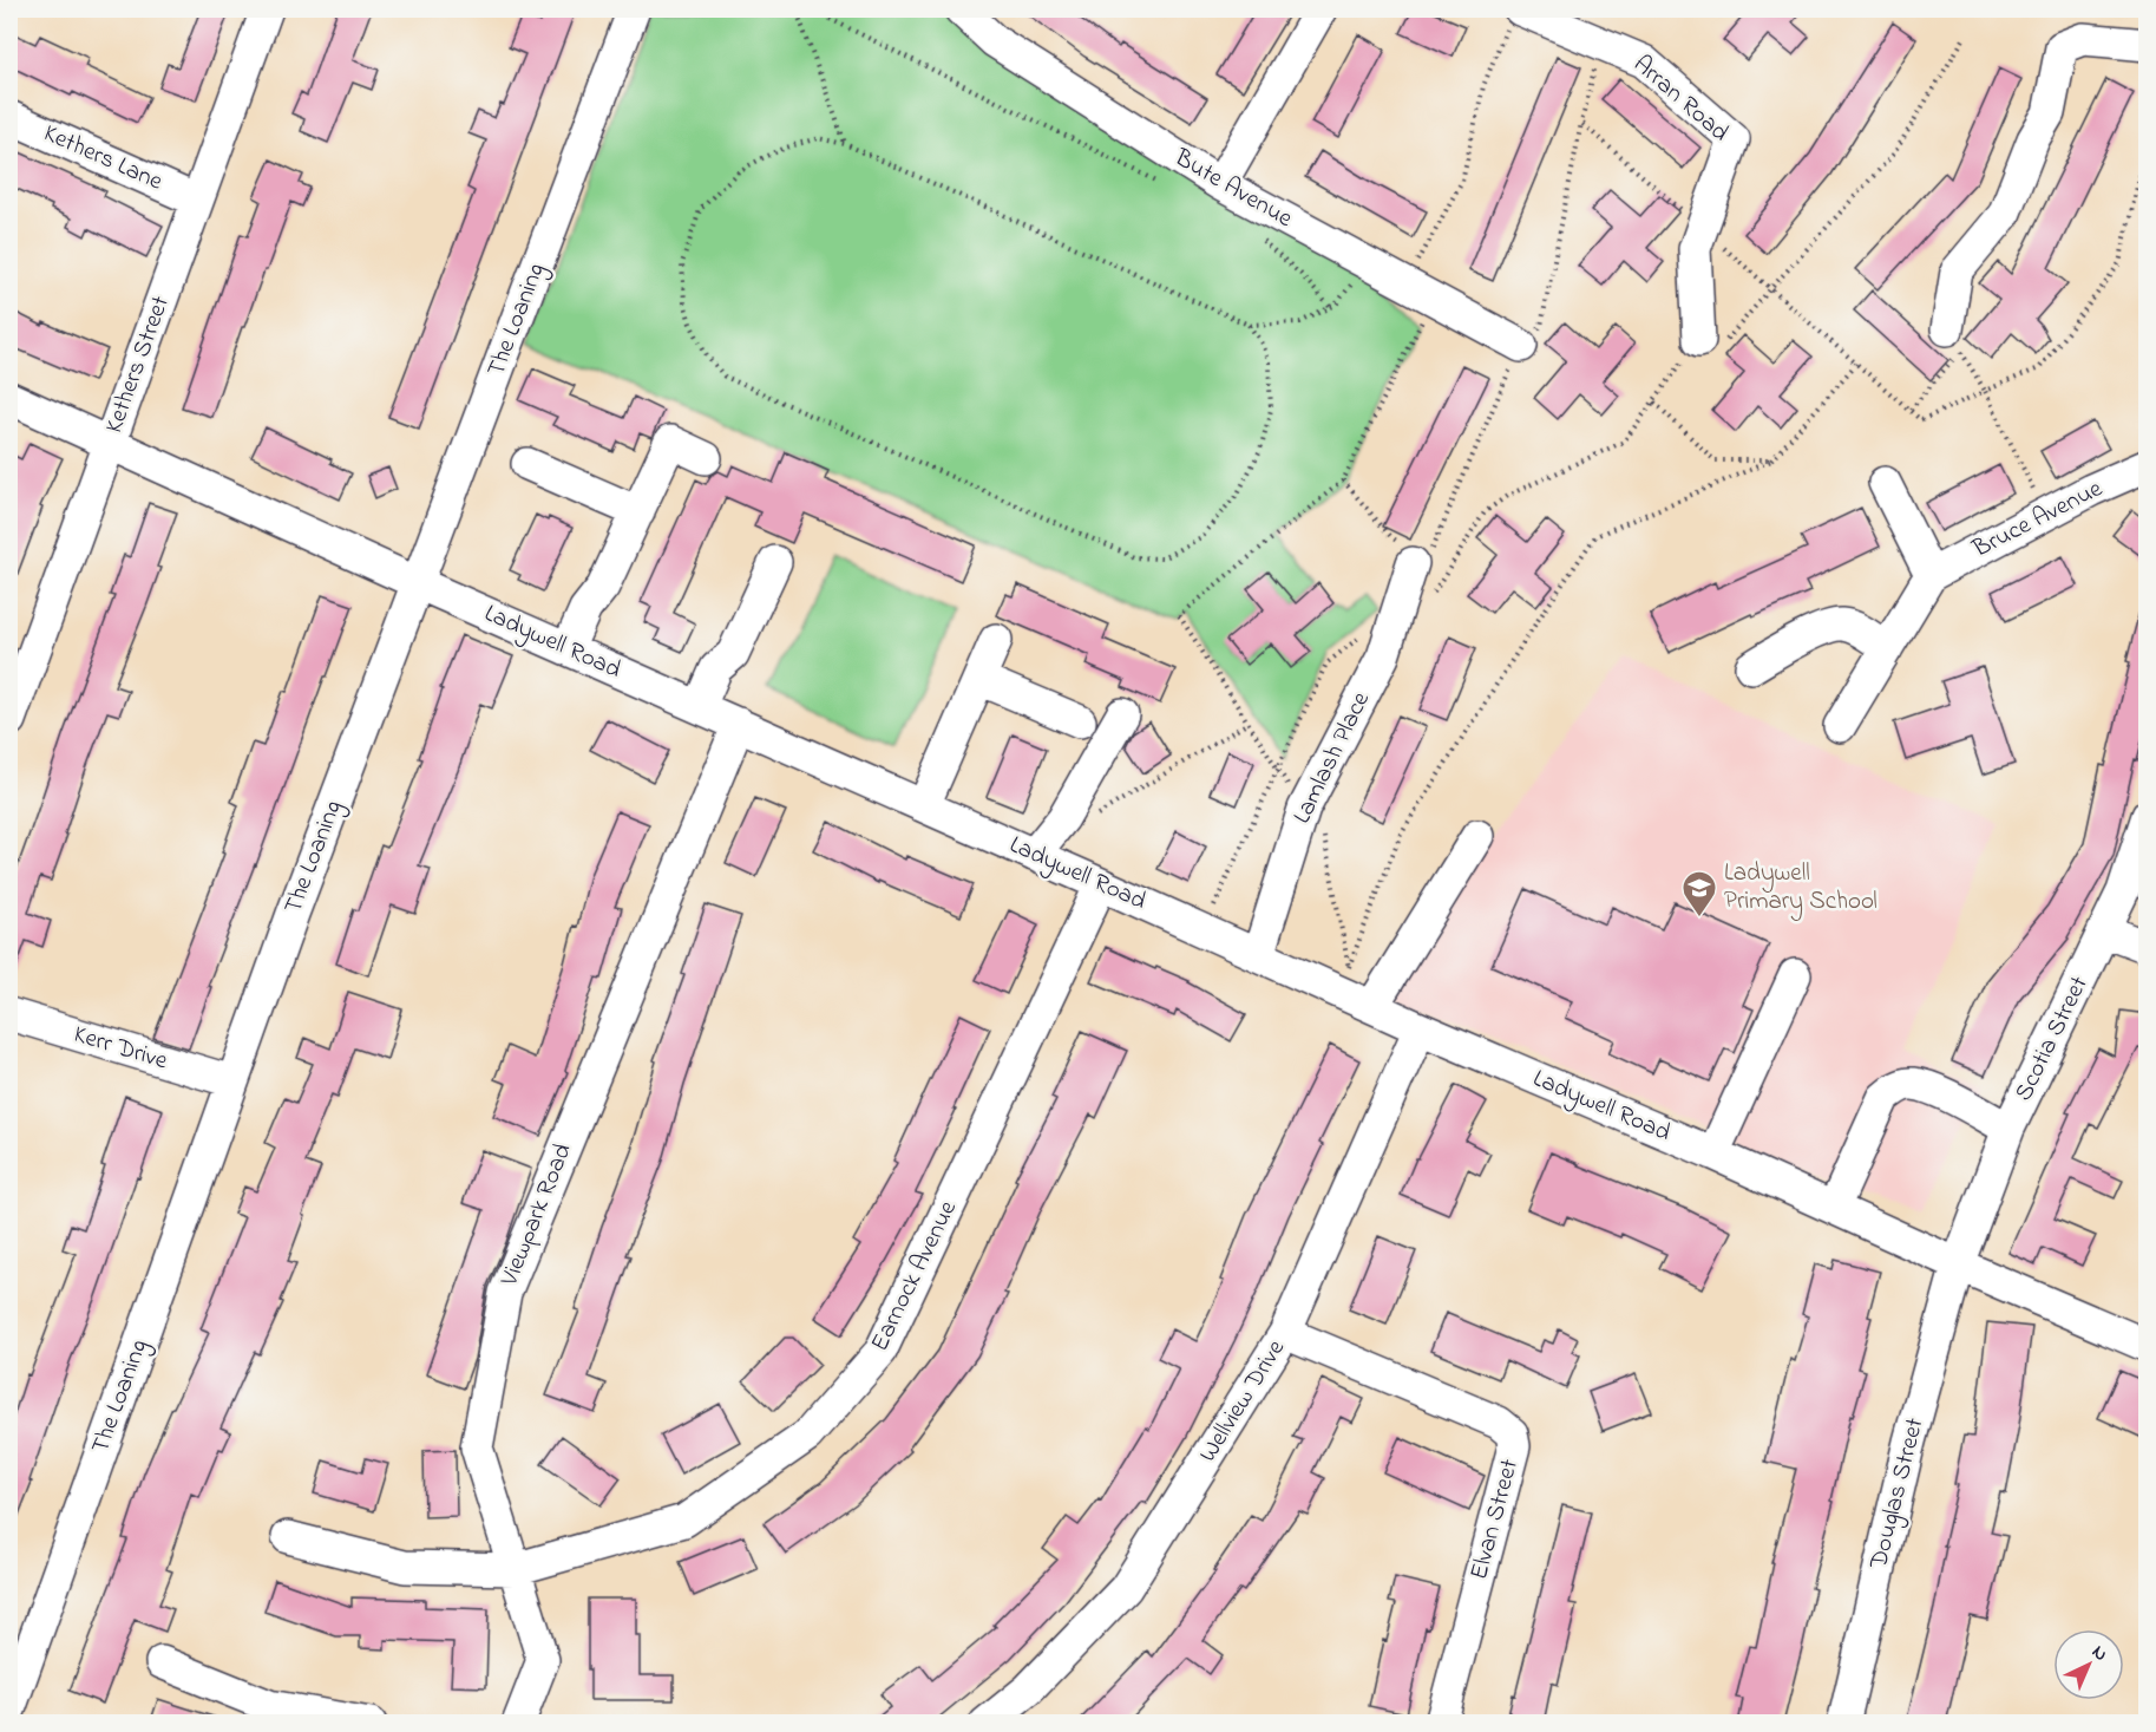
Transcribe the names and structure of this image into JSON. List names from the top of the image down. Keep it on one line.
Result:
{"streets":{"street":["Arran Road","Kethers Lane","Bute Avenue","The Loaning","Kethers Street","Bruce Avenue","Ladywell Road","Lamlash Place","Scotia Street","Kerr Drive","Viewpark Road","Earnock Avenue","Wellview Drive","Douglas Street","Elvan Street"]},"crossings":[["Kethers Lane","Kethers Street"],["The Loaning","Ladywell Road"],["The Loaning","Kerr Drive"],["Kethers Street","Ladywell Road"],["Ladywell Road","Lamlash Place"],["Ladywell Road","Scotia Street"],["Ladywell Road","Viewpark Road"],["Ladywell Road","Earnock Avenue"],["Ladywell Road","Wellview Drive"],["Ladywell Road","Douglas Street"],["Scotia Street","Douglas Street"],["Viewpark Road","Earnock Avenue"],["Wellview Drive","Elvan Street"]],"places":{"school or university":["Ladywell Primary School"]},"north":"top right"}
